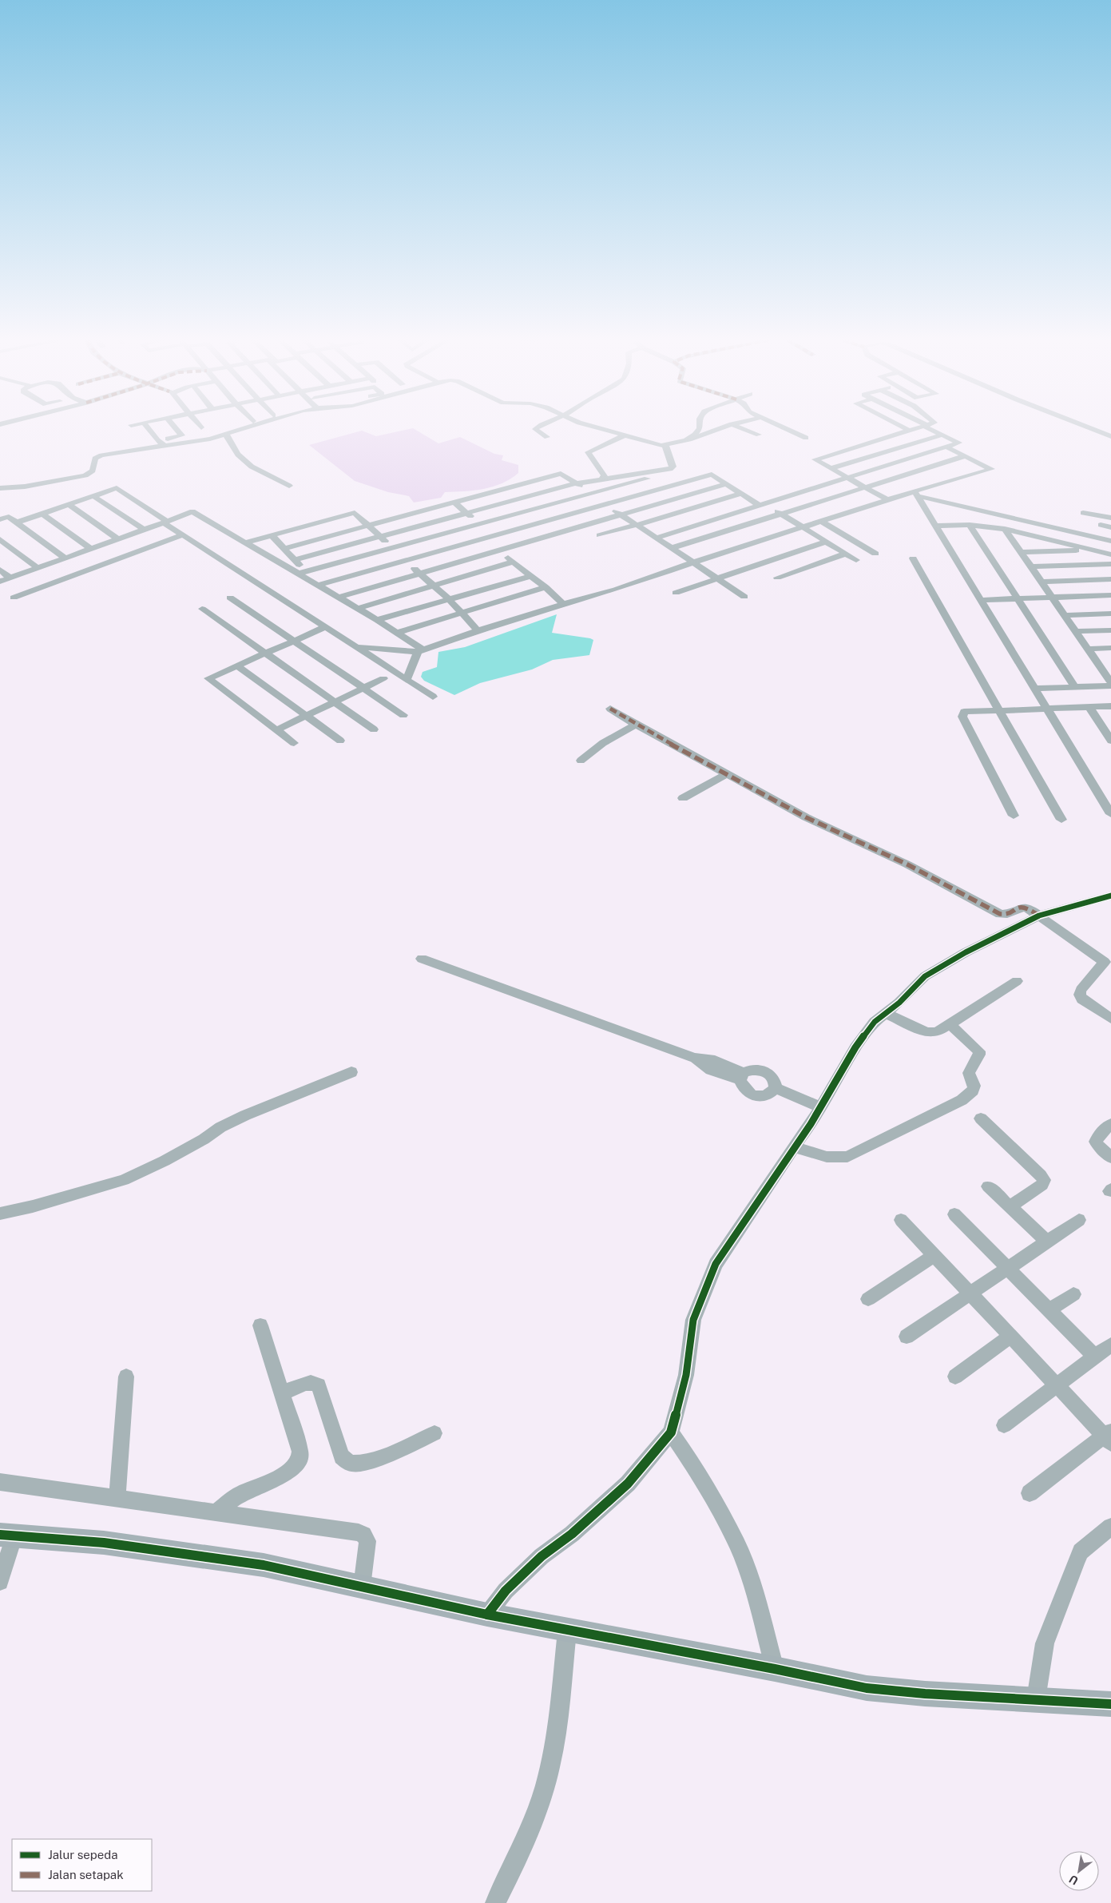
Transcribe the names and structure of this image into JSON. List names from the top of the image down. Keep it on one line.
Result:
{"legend":["Jalur sepeda","Jalan setapak"],"north":"bottom left"}
